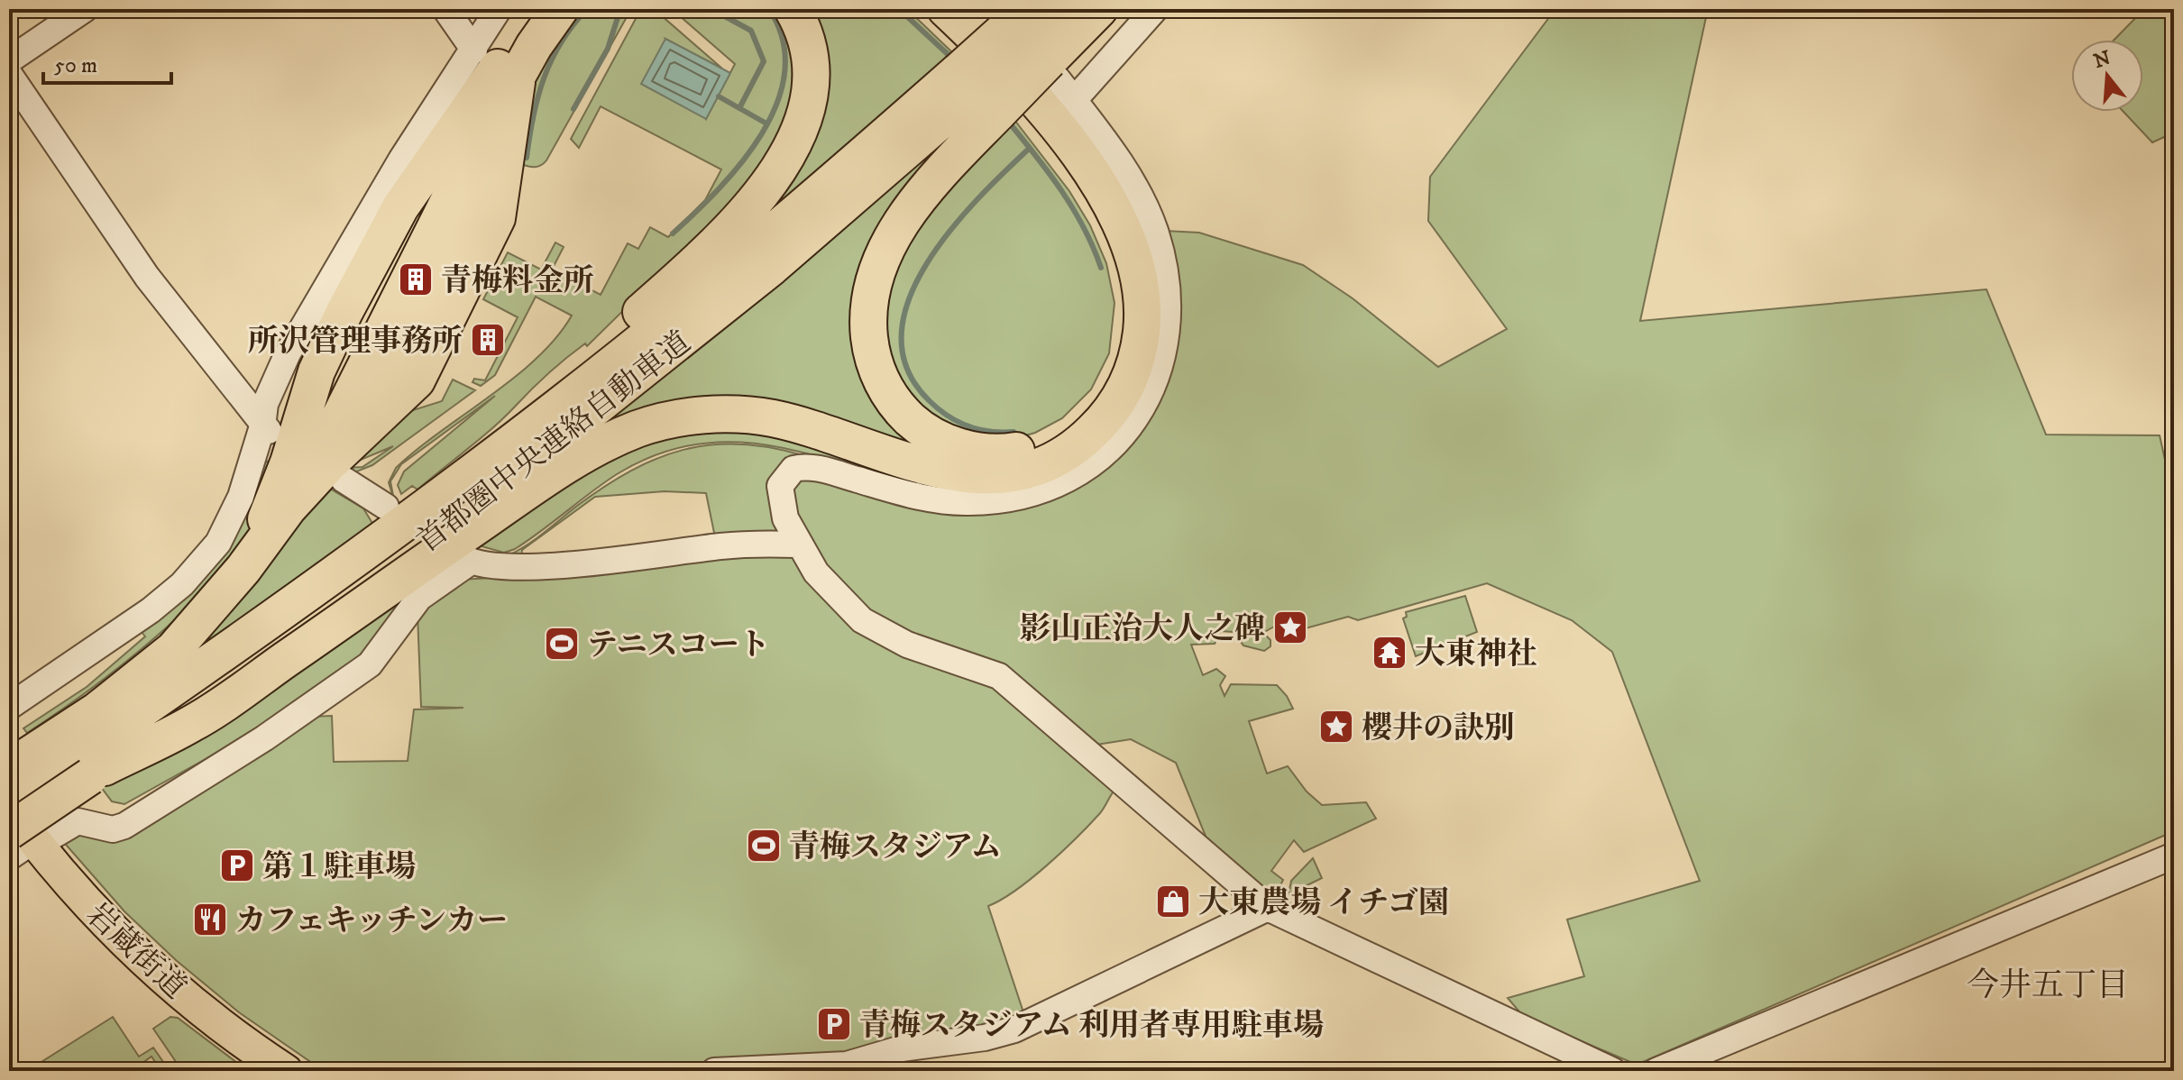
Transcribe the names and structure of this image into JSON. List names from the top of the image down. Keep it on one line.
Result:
{"streets":{"highway":["首都圏中央連絡自動車道"],"main road":["岩蔵街道"]},"crossings":[["首都圏中央連絡自動車道","岩蔵街道"]],"districts":["今井五丁目"],"places":{"building":["青梅料金所","所沢管理事務所"],"place":["影山正治大人之碑","櫻井の訣別"],"sports":["テニスコート","青梅スタジアム"],"temple":["大東神社"],"parking":["第１駐車場","青梅スタジアム 利用者専用駐車場"],"shop":["大東農場 イチゴ園"],"restaurant":["カフェキッチンカー"]},"scale_bar":"50 m","north":"top"}
